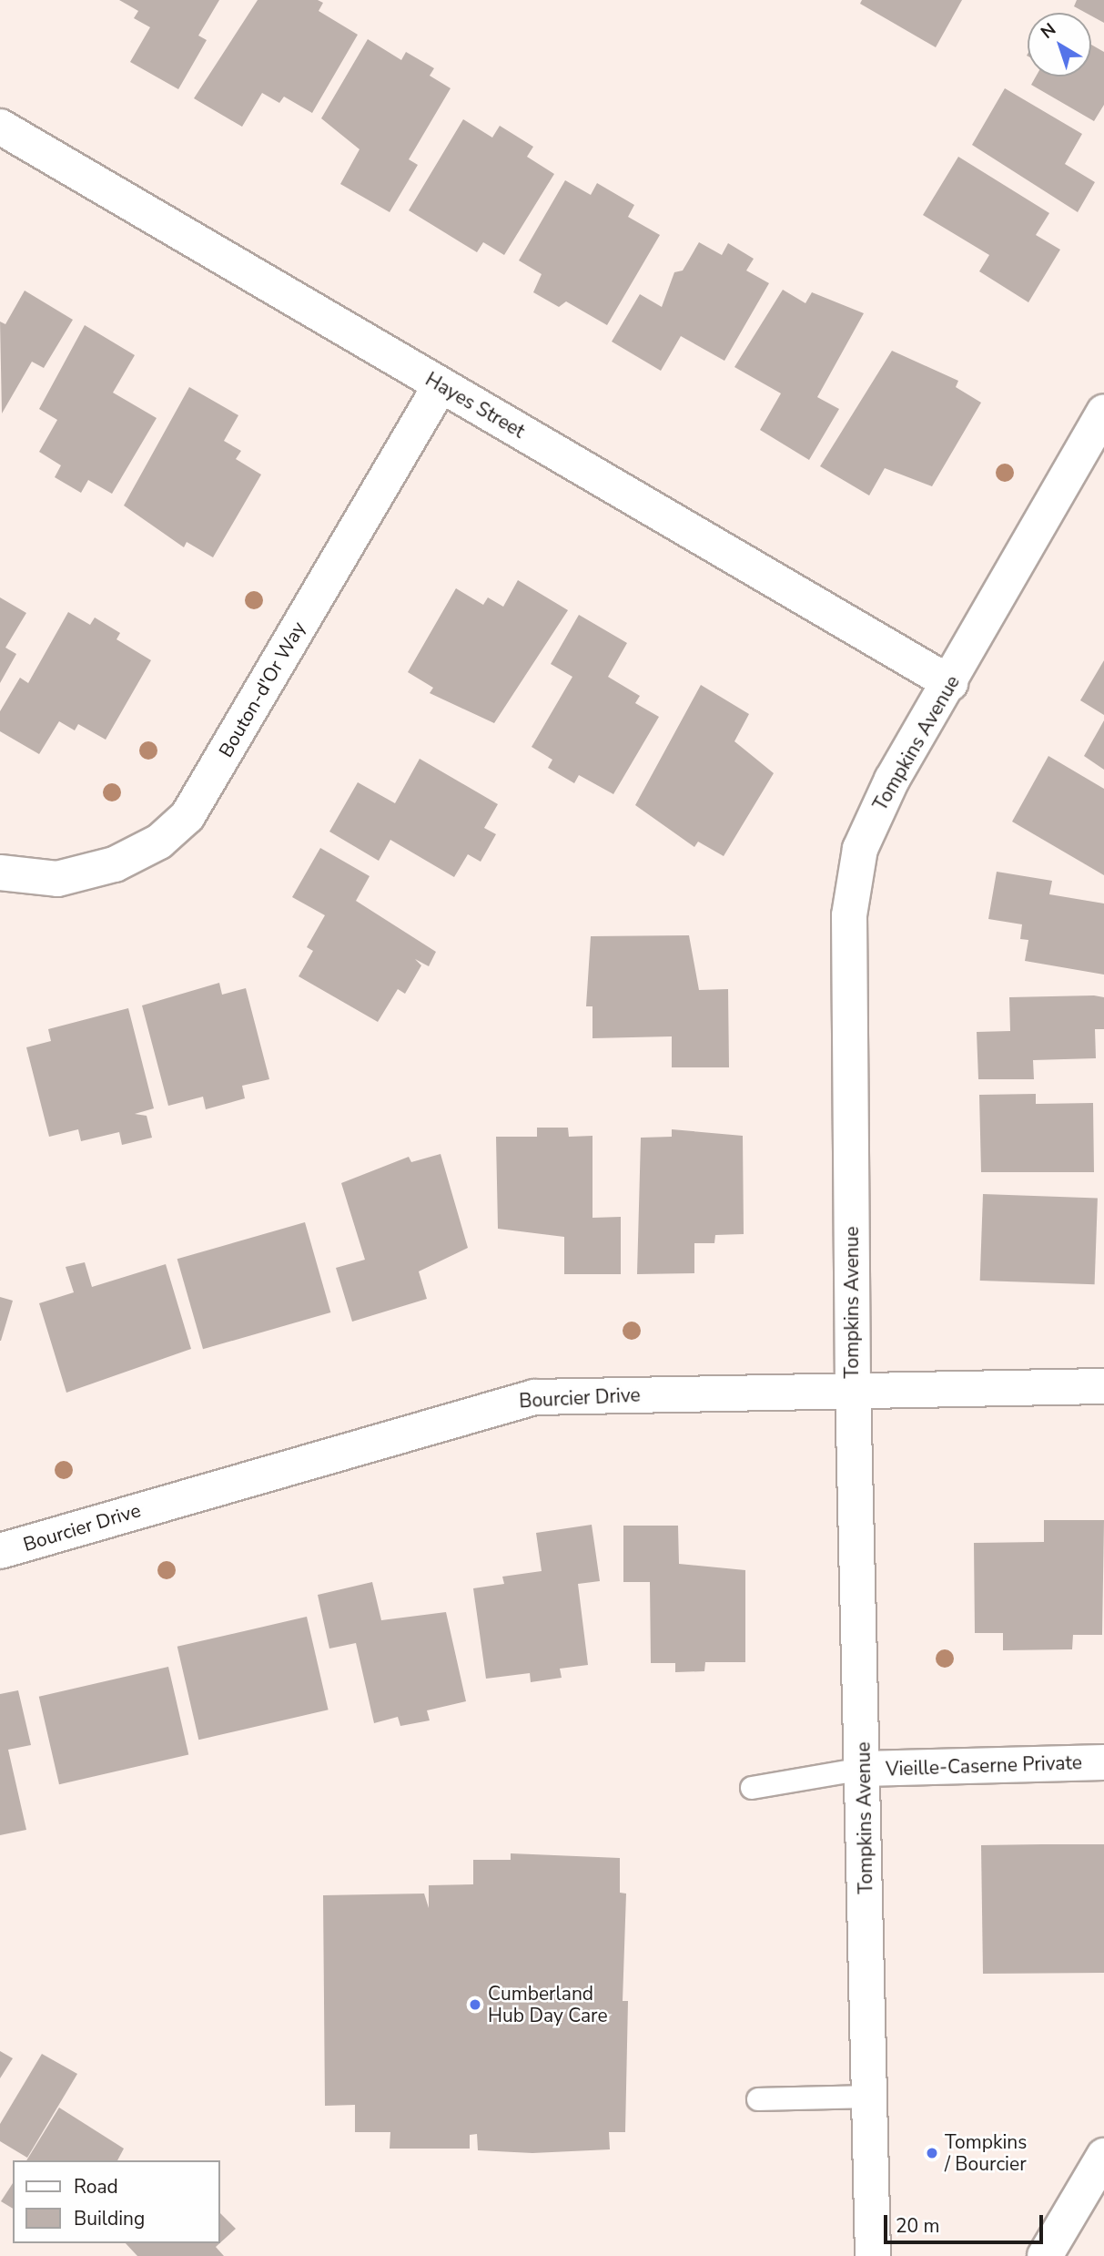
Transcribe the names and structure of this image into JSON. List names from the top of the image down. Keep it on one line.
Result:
{"streets":{"street":["Hayes Street","Bouton-d'Or Way","Tompkins Avenue","Bourcier Drive","Vieille-Caserne Private"]},"crossings":[["Hayes Street","Bouton-d'Or Way"],["Hayes Street","Tompkins Avenue"],["Tompkins Avenue","Bourcier Drive"],["Tompkins Avenue","Vieille-Caserne Private"]],"places":["Cumberland Hub Day Care","Tompkins / Bourcier"],"legend":["Road","Building"],"scale_bar":"20 m","north":"top left"}
